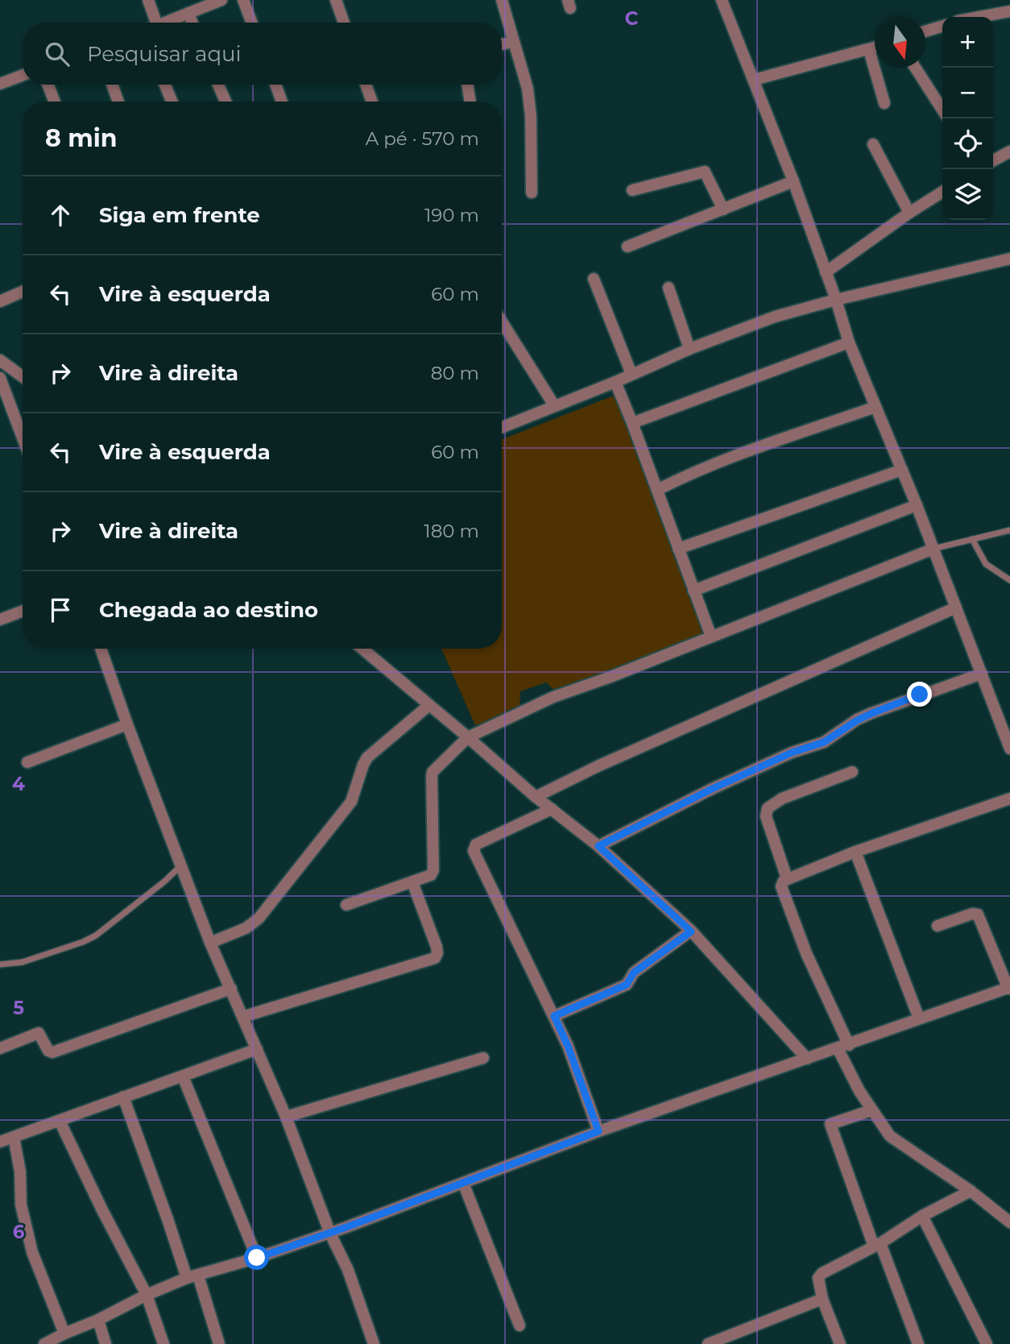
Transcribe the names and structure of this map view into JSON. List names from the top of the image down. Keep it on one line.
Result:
{"north":"bottom","page":{"map_buttons":["+","−"],"search":"Pesquisar aqui","heading":["8 min","A pé · 570 m"],"list":[["Siga em frente","190 m"],["Vire à esquerda","60 m"],["Vire à direita","80 m"],["Vire à esquerda","60 m"],["Vire à direita","180 m"],"Chegada ao destino"]},"grid":{"columns":["C"],"rows":["4","5","6"]}}
